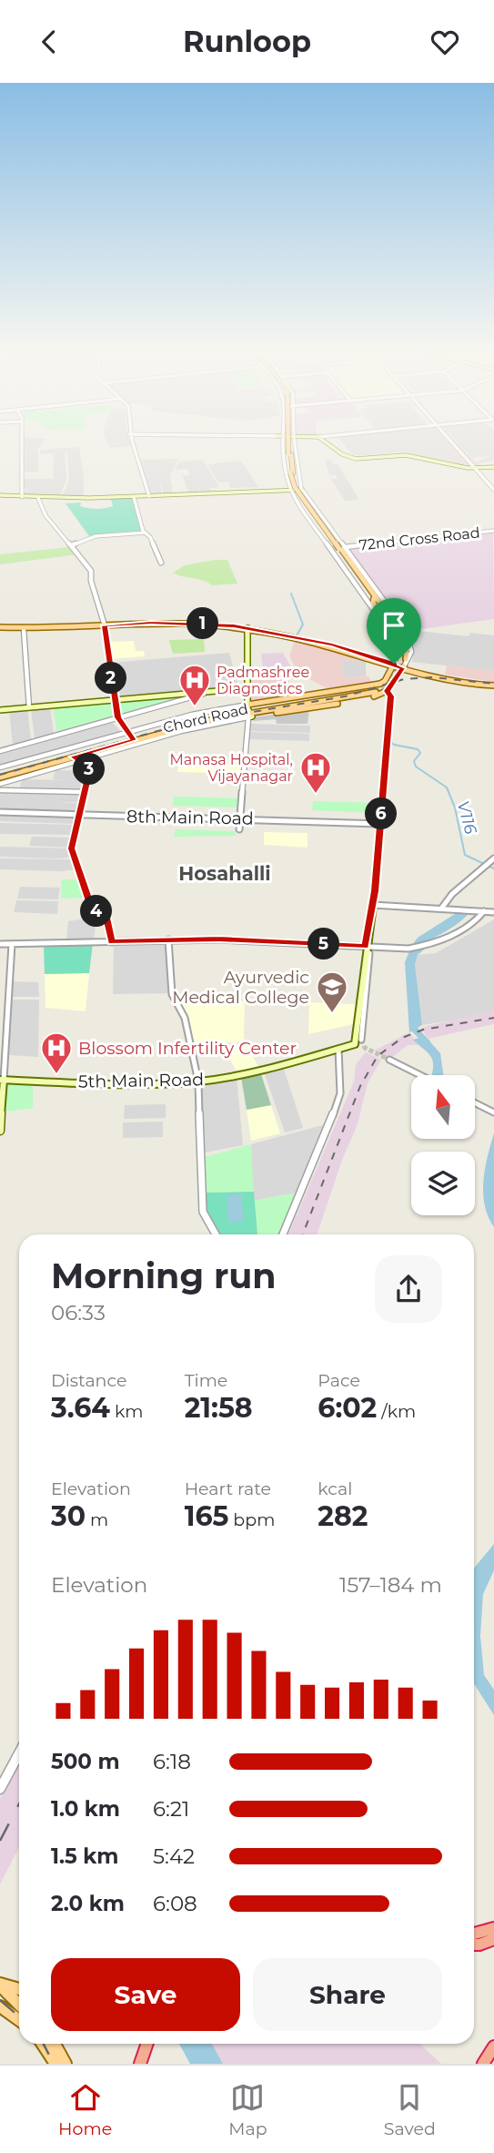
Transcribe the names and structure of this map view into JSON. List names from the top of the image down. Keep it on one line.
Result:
{"streets":{"main road":["Chord Road","5th Main Road"],"street":["72nd Cross Road","8th Main Road"]},"districts":["Hosahalli"],"water":["V116"],"places":{"hospital":["Padmashree Diagnostics","Manasa Hospital, Vijayanagar","Blossom Infertility Center"],"school or university":["Ayurvedic Medical College"]},"north":"top","page":{"header":"Runloop","pins":["1","2","3","6","4","5"],"heading":["Morning run","06:33"],"stats":[["Distance","3.64 km"],["Time","21:58"],["Pace","6:02 /km"],["Elevation","30 m"],["Heart rate","165 bpm"],["kcal","282"]],"chart":["Elevation","157–184 m"],"list":[{"name":"500 m","note":"6:18"},{"name":"1.0 km","note":"6:21"},{"name":"1.5 km","note":"5:42"},{"name":"2.0 km","note":"6:08"}],"buttons":["Save","Share"],"tabs":["Home","Map","Saved"]}}
